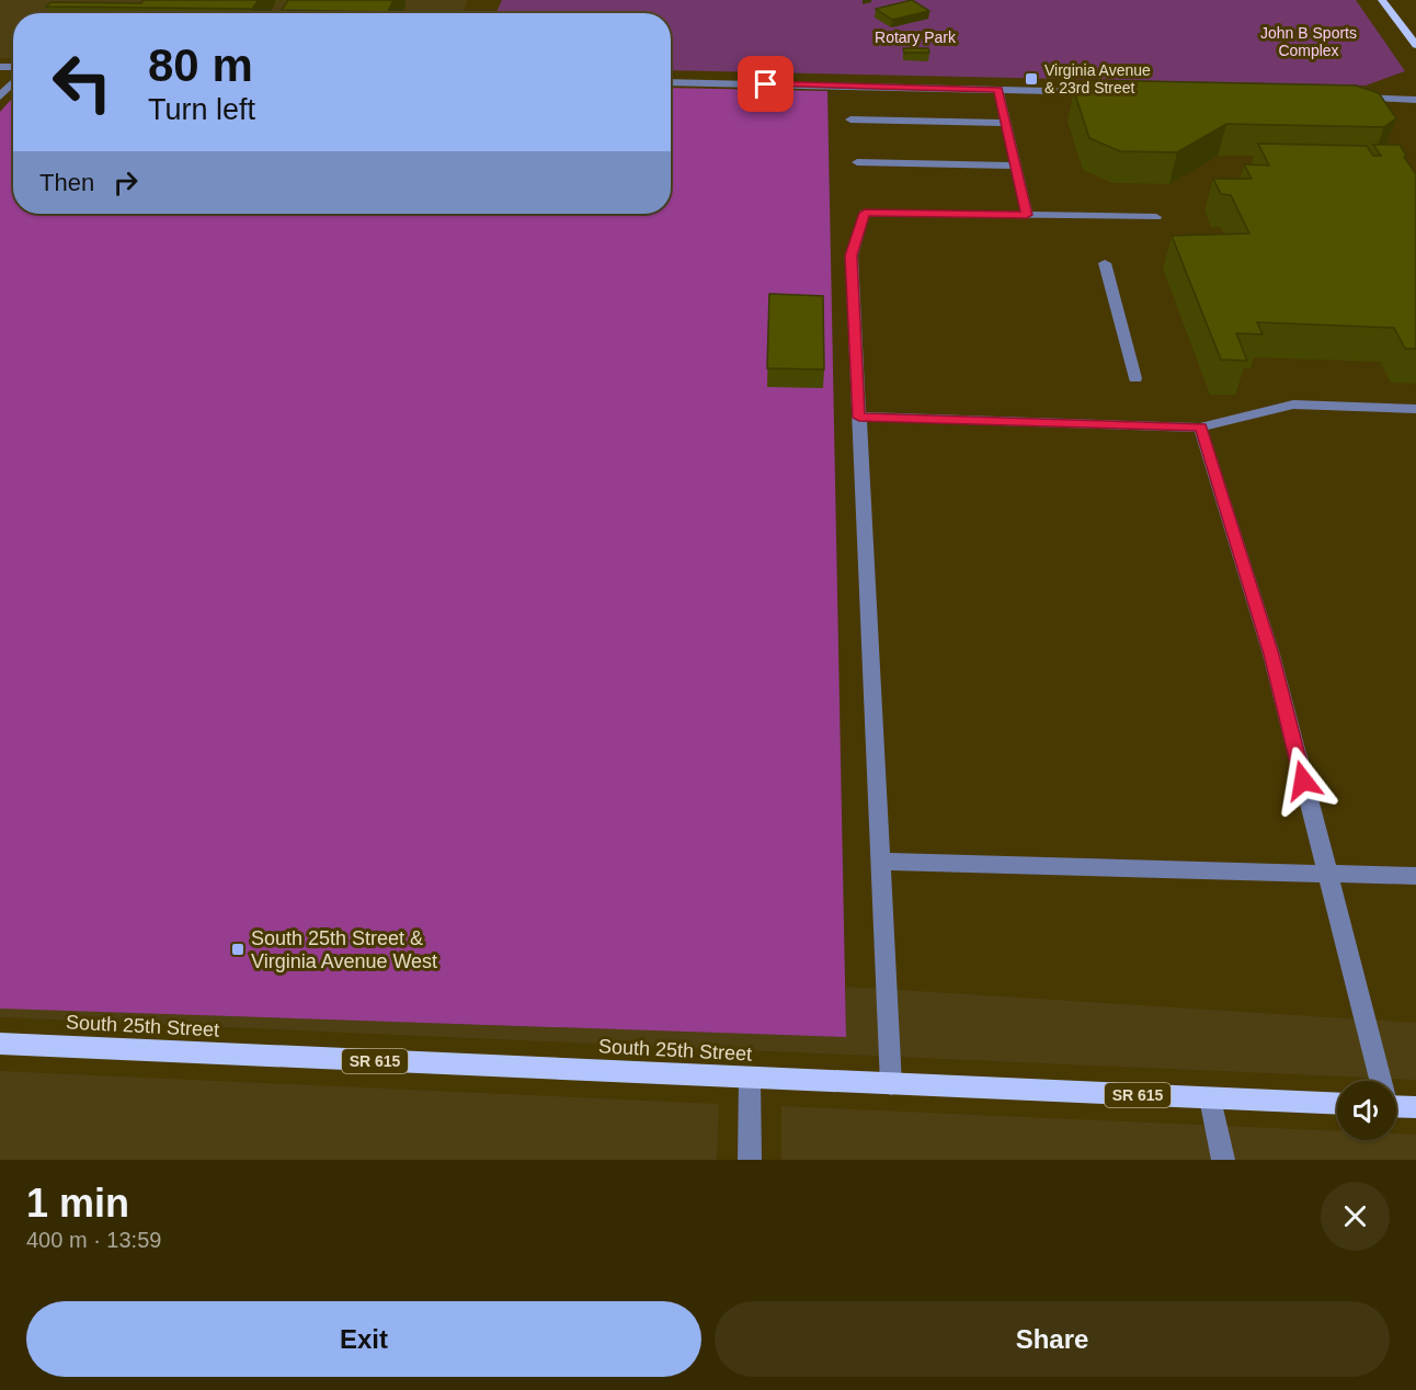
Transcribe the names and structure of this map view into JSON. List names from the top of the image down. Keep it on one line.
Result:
{"streets":{"main road":["South 25th Street","SR 615"]},"parks":["John B Sports Complex","Rotary Park"],"places":{"transit":["Virginia Avenue & 23rd Street","South 25th Street & Virginia Avenue West"]},"page":{"turn":["80 m","Turn left"],"then":"Then","heading":["1 min","400 m · 13:59"],"buttons":["Exit","Share"]}}
